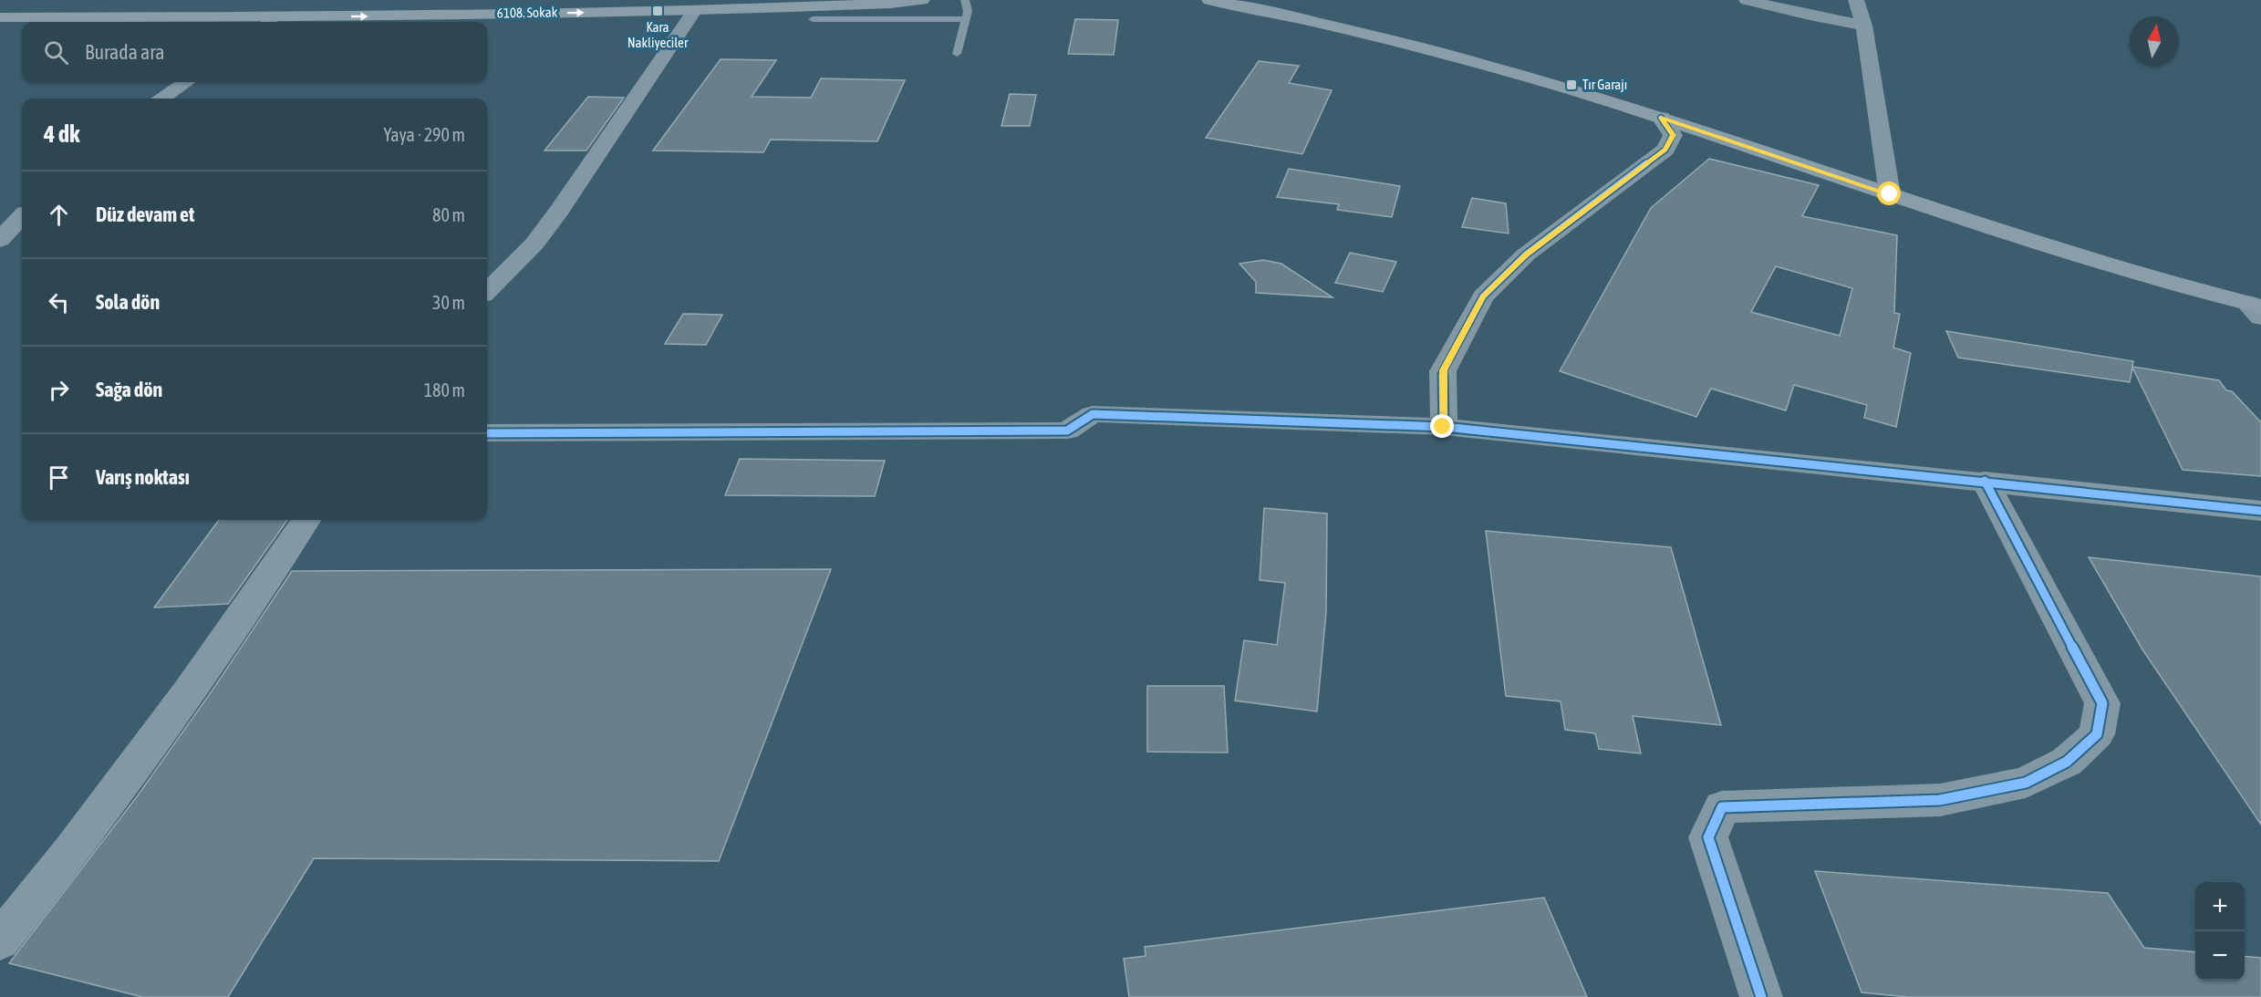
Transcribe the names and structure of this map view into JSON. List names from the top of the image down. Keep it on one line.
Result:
{"streets":{"main road":["6108. Sokak"]},"places":{"transit":["Kara Nakliyeciler","Tır Garajı"]},"north":"top","page":{"search":"Burada ara","heading":["4 dk","Yaya · 290 m"],"list":[["Düz devam et","80 m"],["Sola dön","30 m"],["Sağa dön","180 m"],"Varış noktası"],"map_buttons":["+","−"]}}
